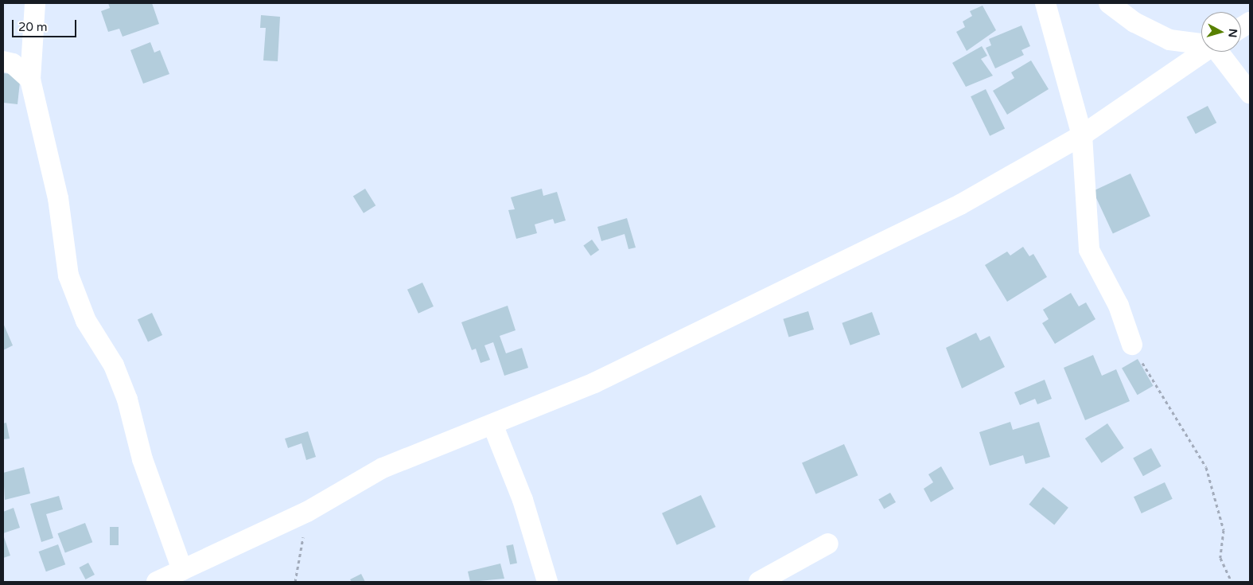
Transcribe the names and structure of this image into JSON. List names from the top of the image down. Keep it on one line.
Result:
{"scale_bar":"20 m","north":"right"}
